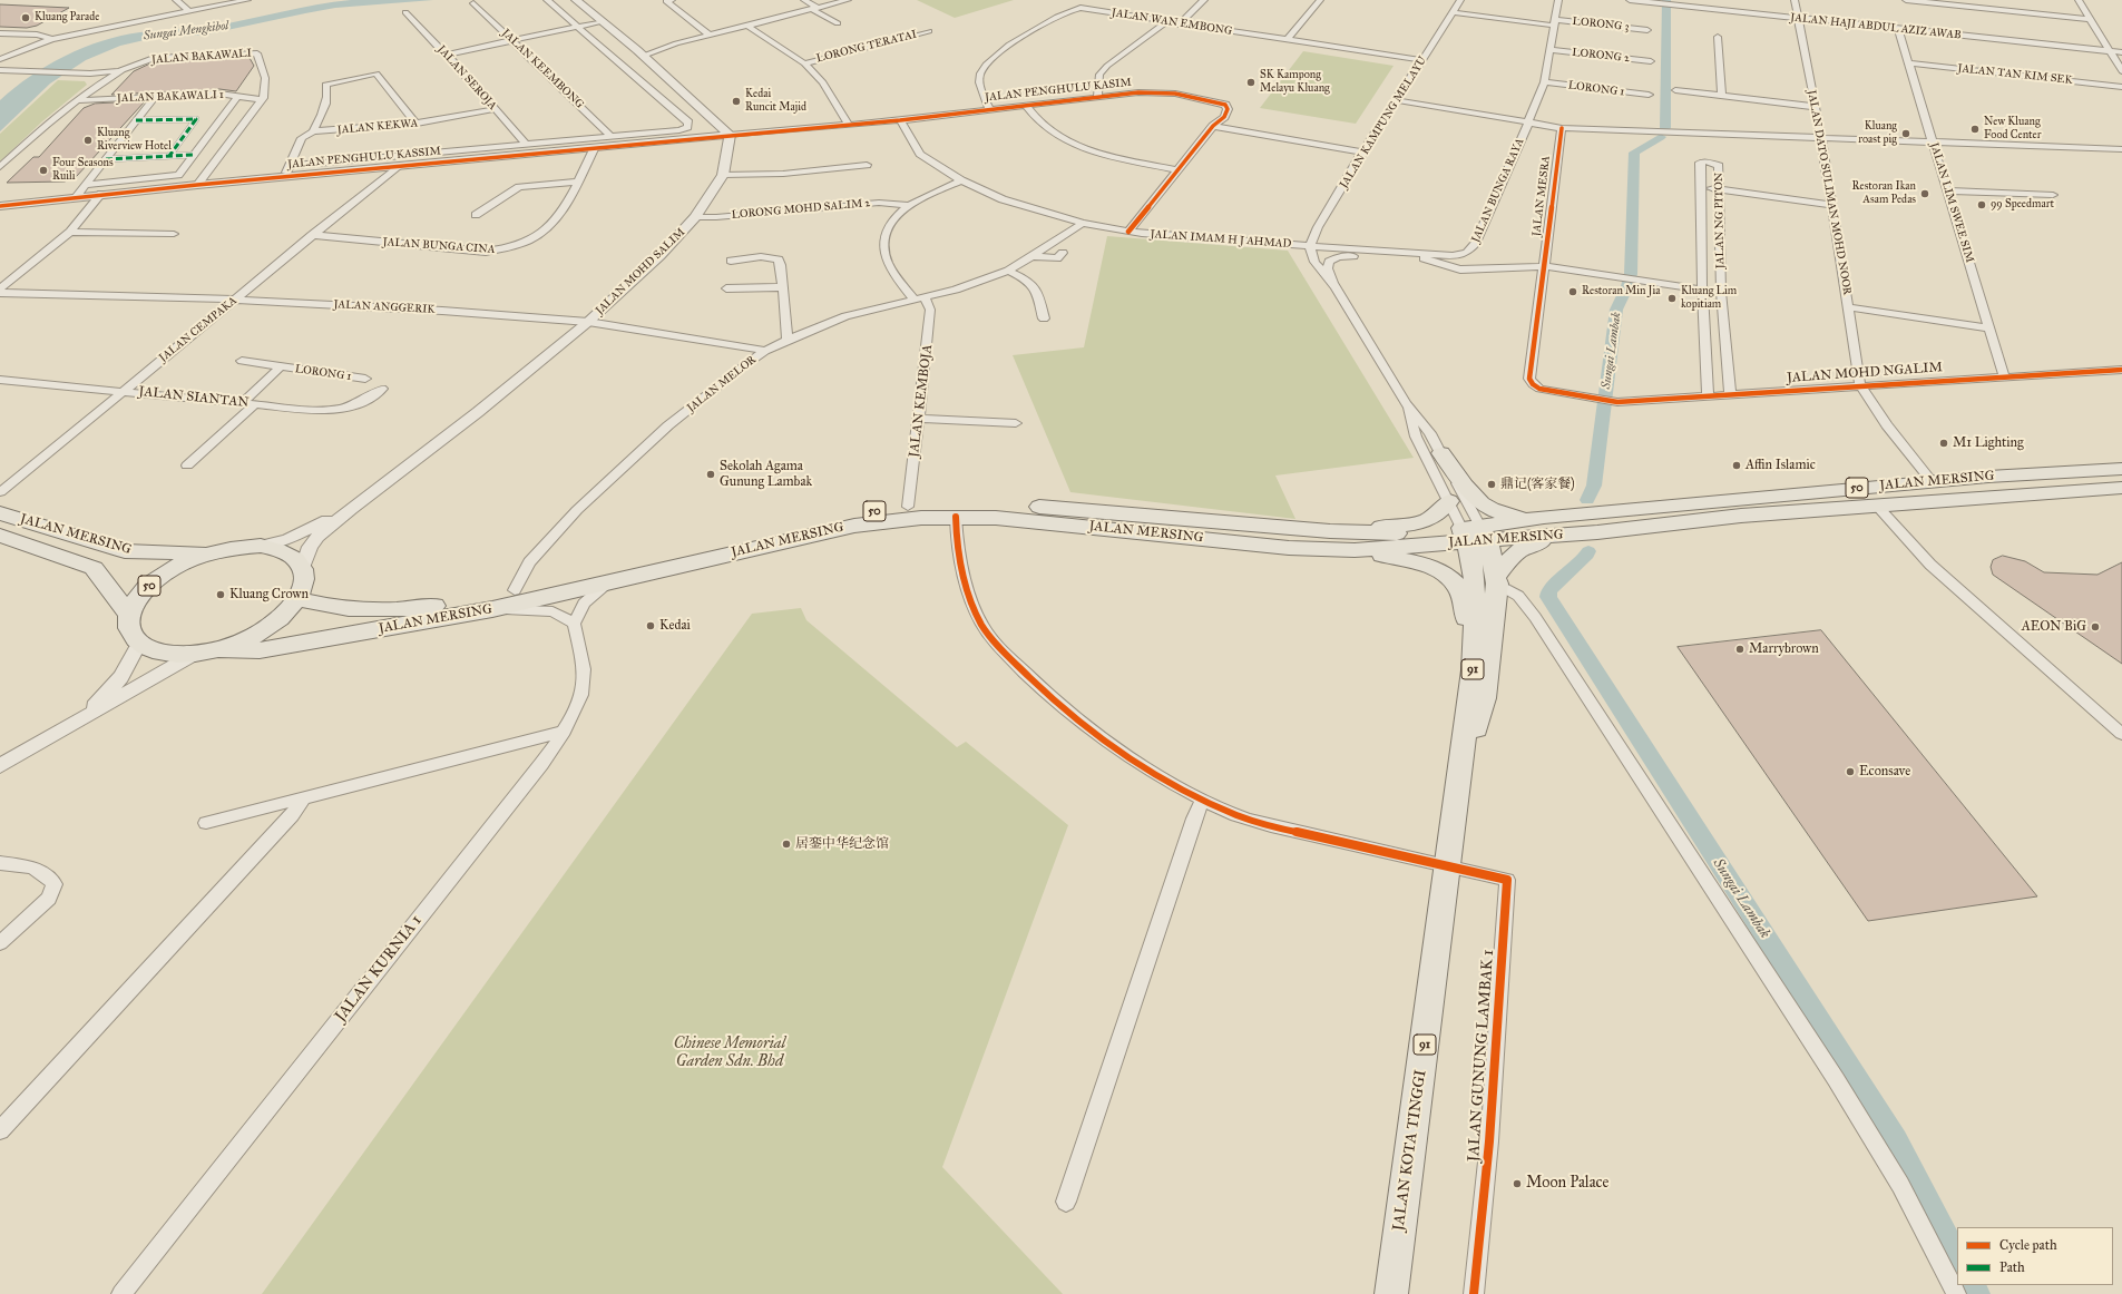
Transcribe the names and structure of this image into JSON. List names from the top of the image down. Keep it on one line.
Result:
{"streets":{"highway":["JALAN MERSING","50","91","JALAN KOTA TINGGI"],"street":["JALAN WAN EMBONG","LORONG 3","JALAN HAJI ABDUL AZIZ AWAB","LORONG TERATAI","LORONG 2","JALAN BAKAWALI","JALAN KEEMBONG","JALAN TAN KIM SEK","JALAN SEROJA","LORONG 1","JALAN PENGHULU KASIM","JALAN BAKAWALI 1","JALAN KAMPUNG MELAYU","JALAN KEKWA","JALAN PENGHULU KASSIM","JALAN BUNGA RAYA","JALAN DATO SULIMAN MOHD NOOR","JALAN MESRA","JALAN LIM SWEE SIM","LORONG MOHD SALIM 2","JALAN NG PITON","JALAN IMAM H J AHMAD","JALAN BUNGA CINA","JALAN MOHD SALIM","JALAN ANGGERIK","JALAN CEMPAKA","JALAN MOHD NGALIM","JALAN MELOR","JALAN SIANTAN","JALAN KEMBOJA","JALAN KURNIA 1","JALAN GUNUNG LAMBAK 1"]},"crossings":[["JALAN WAN EMBONG","JALAN PENGHULU KASIM"],["JALAN WAN EMBONG","JALAN KAMPUNG MELAYU"],["LORONG 3","JALAN KAMPUNG MELAYU"],["LORONG 3","JALAN BUNGA RAYA"],["JALAN HAJI ABDUL AZIZ AWAB","JALAN DATO SULIMAN MOHD NOOR"],["JALAN HAJI ABDUL AZIZ AWAB","JALAN LIM SWEE SIM"],["LORONG 2","JALAN BUNGA RAYA"],["JALAN BAKAWALI","JALAN BAKAWALI 1"],["JALAN BAKAWALI","JALAN PENGHULU KASSIM"],["JALAN KEEMBONG","JALAN PENGHULU KASSIM"],["JALAN TAN KIM SEK","JALAN LIM SWEE SIM"],["JALAN SEROJA","JALAN KEKWA"],["JALAN SEROJA","JALAN PENGHULU KASSIM"],["LORONG 1","JALAN BUNGA RAYA"],["LORONG 1","JALAN SIANTAN"],["JALAN PENGHULU KASIM","JALAN PENGHULU KASSIM"],["JALAN PENGHULU KASIM","JALAN IMAM H J AHMAD"],["JALAN PENGHULU KASIM","JALAN MOHD SALIM"],["JALAN KAMPUNG MELAYU","JALAN BUNGA RAYA"],["JALAN KAMPUNG MELAYU","JALAN IMAM H J AHMAD"],["JALAN PENGHULU KASSIM","JALAN BUNGA CINA"],["JALAN PENGHULU KASSIM","JALAN MOHD SALIM"],["JALAN PENGHULU KASSIM","JALAN CEMPAKA"],["JALAN BUNGA RAYA","JALAN IMAM H J AHMAD"],["JALAN DATO SULIMAN MOHD NOOR","JALAN MOHD NGALIM"],["JALAN MESRA","JALAN MOHD NGALIM"],["JALAN LIM SWEE SIM","JALAN MOHD NGALIM"],["LORONG MOHD SALIM 2","JALAN MOHD SALIM"],["LORONG MOHD SALIM 2","JALAN KEMBOJA"],["JALAN NG PITON","JALAN MOHD NGALIM"],["JALAN IMAM H J AHMAD","JALAN MELOR"],["JALAN IMAM H J AHMAD","JALAN KEMBOJA"],["JALAN BUNGA CINA","JALAN CEMPAKA"],["JALAN MOHD SALIM","JALAN ANGGERIK"],["JALAN MOHD SALIM","50"],["JALAN ANGGERIK","JALAN CEMPAKA"],["JALAN ANGGERIK","JALAN MELOR"],["JALAN CEMPAKA","JALAN SIANTAN"],["JALAN MELOR","JALAN KEMBOJA"],["JALAN MELOR","JALAN MERSING"],["JALAN KEMBOJA","JALAN MERSING"],["JALAN MERSING","50"],["JALAN MERSING","JALAN KOTA TINGGI"],["JALAN GUNUNG LAMBAK 1","JALAN KOTA TINGGI"]],"water":["Sungai Mengkibol","Sungai Lambak"],"parks":["Chinese Memorial Garden Sdn. Bhd"],"places":["Kluang Parade","SK Kampong Melayu Kluang","Kedai Runcit Majid","New Kluang Food Center","Kluang roast pig","Kluang Riverview Hotel","Four Seasons Ruili","Restoran Ikan Asam Pedas","99 Speedmart","Restoran Min Jia","Kluang Lim kopitiam","M1 Lighting","Affin Islamic","Sekolah Agama Gunung Lambak","鼎记(客家餐)","Kluang Crown","Kedai","AEON BiG","Marrybrown","Econsave","居銮中华纪念馆","Moon Palace"],"legend":["Cycle path","Path"]}
